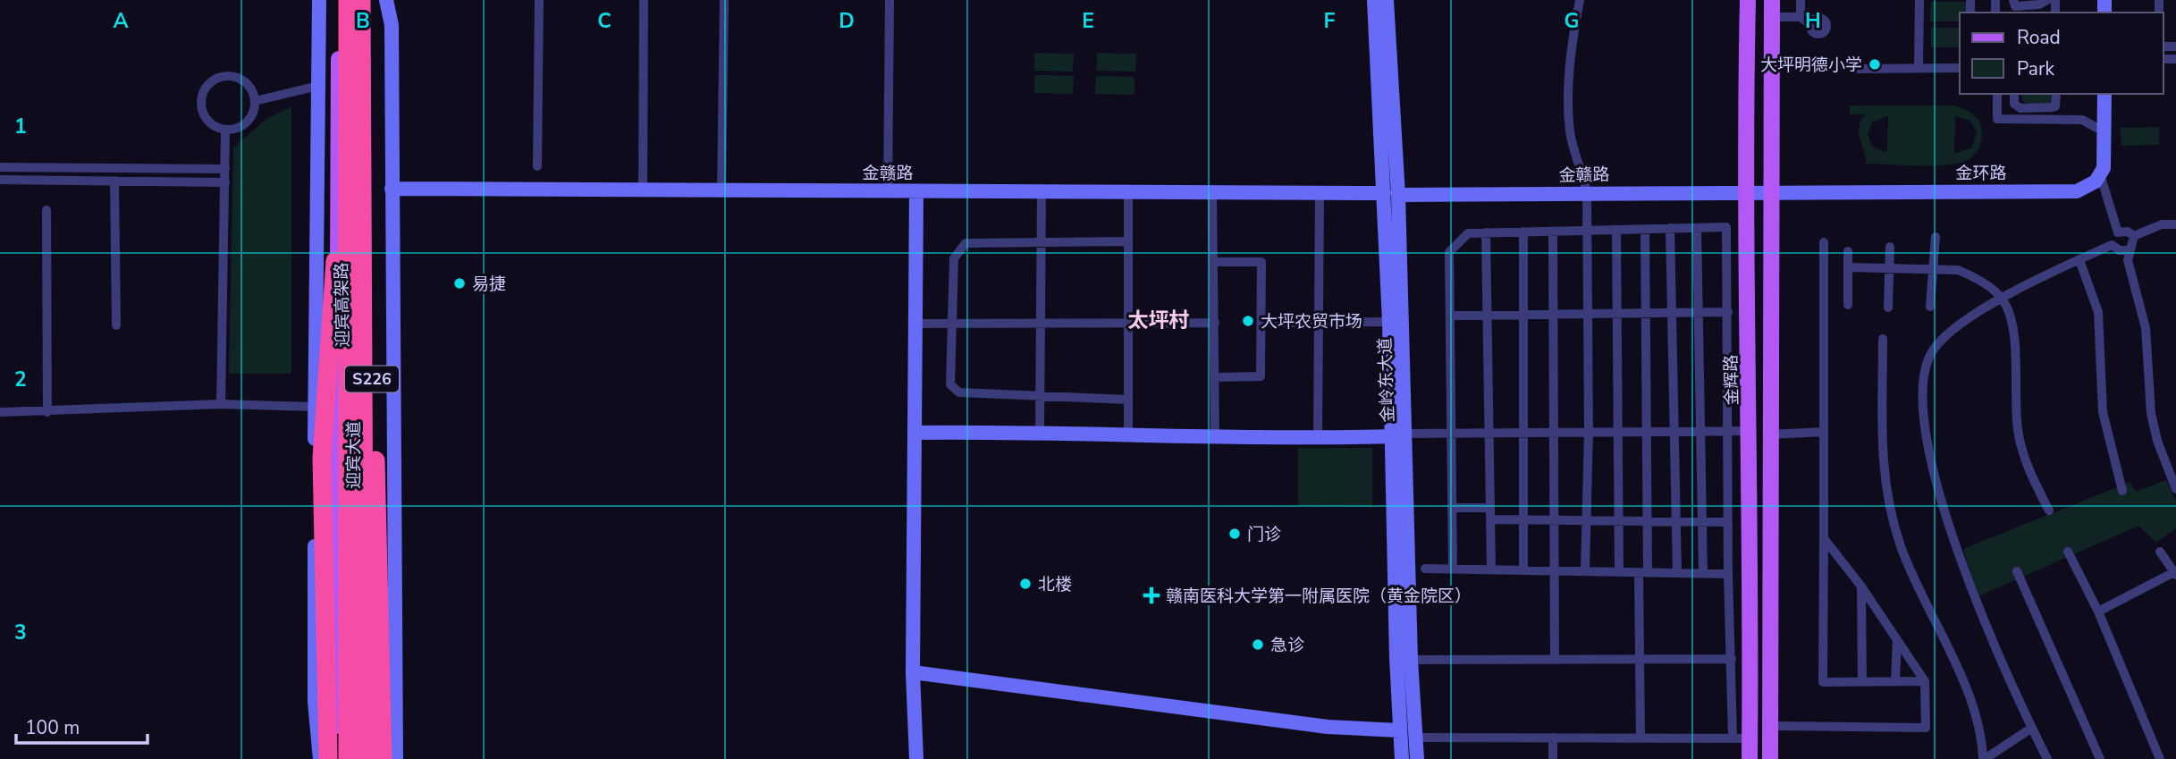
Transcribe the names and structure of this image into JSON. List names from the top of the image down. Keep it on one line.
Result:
{"streets":{"highway":["迎宾高架路"],"main road":["S226","金辉路","迎宾大道"],"street":["金赣路","金环路","金岭东大道"]},"crossings":[["金赣路","金环路"],["金赣路","金岭东大道"],["金赣路","金辉路"]],"districts":["太坪村"],"places":{"other":["大坪明德小学","易捷","大坪农贸市场","门诊","北楼","急诊"],"health":["赣南医科大学第一附属医院（黄金院区）"]},"legend":["Road","Park"],"scale_bar":"100 m","grid":{"columns":["A","B","C","D","E","F","G","H"],"rows":["1","2","3"]}}
